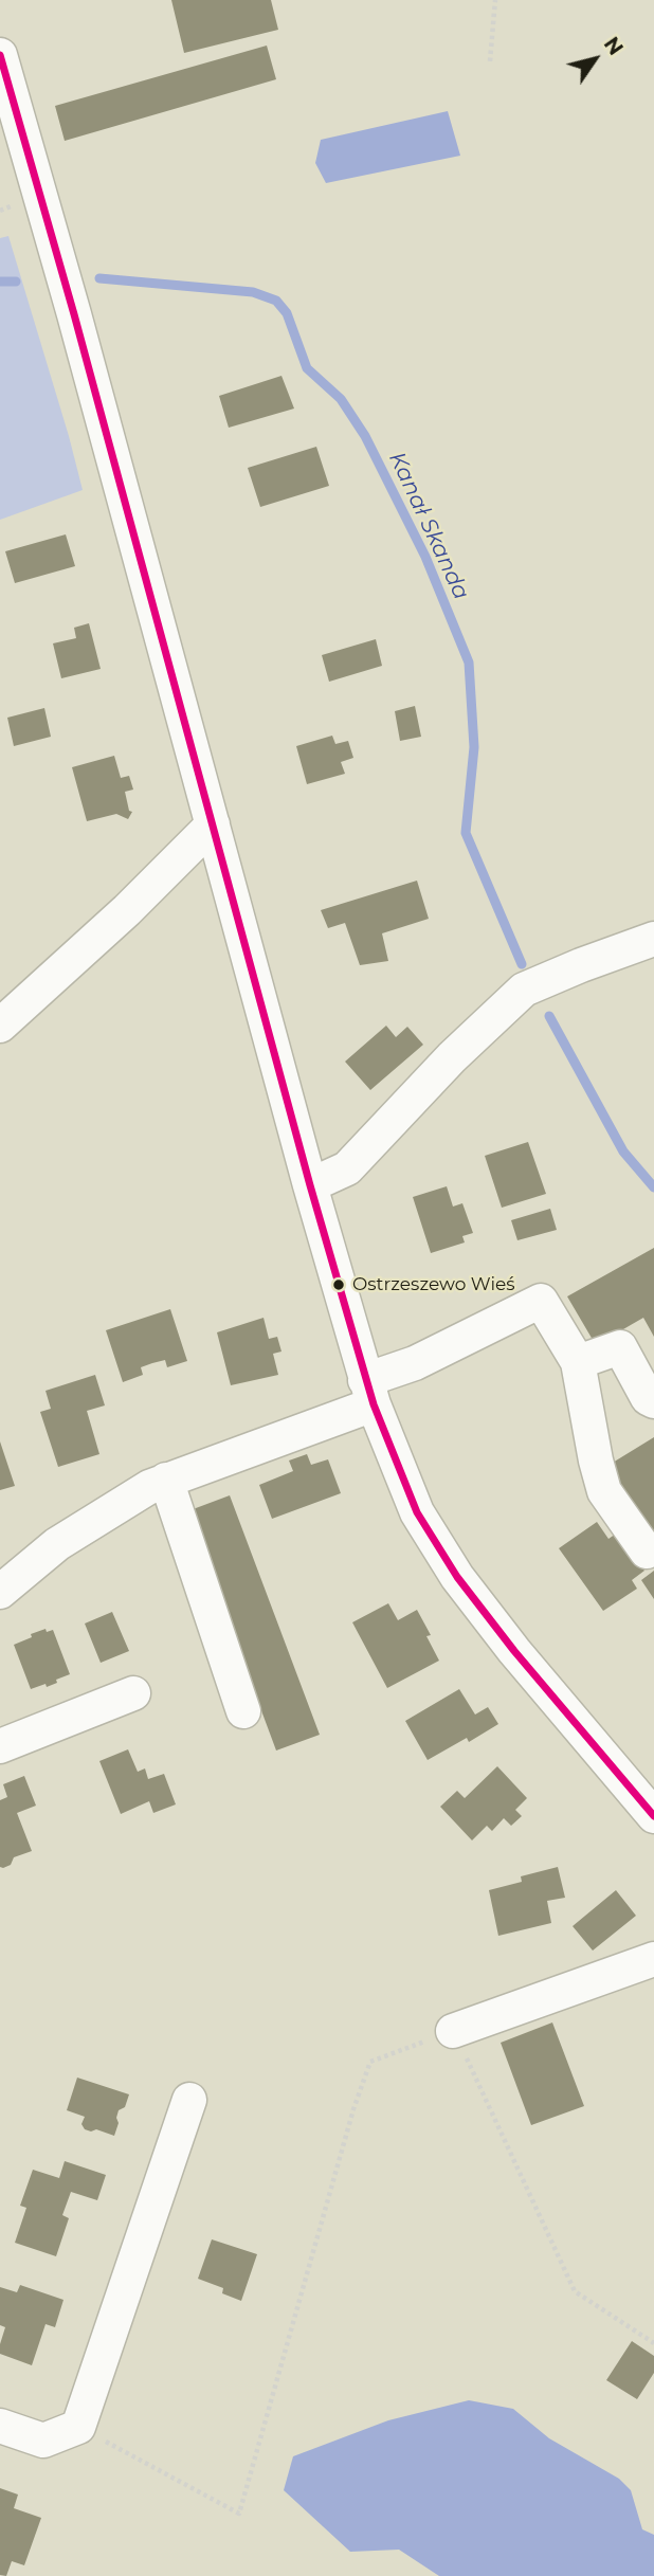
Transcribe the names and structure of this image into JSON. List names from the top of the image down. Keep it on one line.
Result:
{"water":["Kanał Skanda"],"places":["Ostrzeszewo Wieś"],"north":"top right"}
